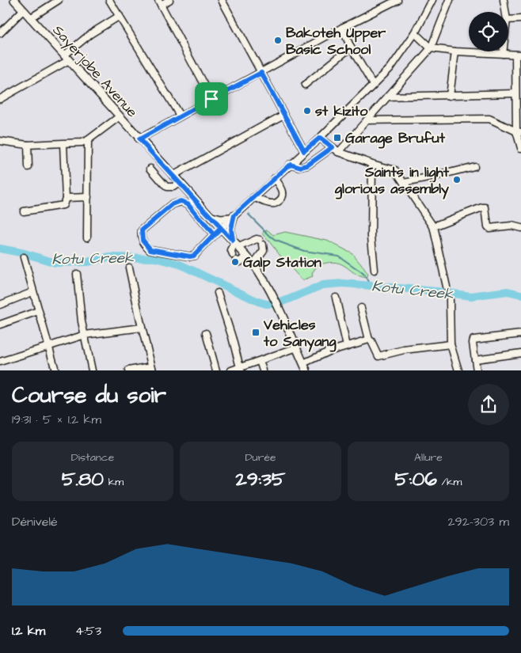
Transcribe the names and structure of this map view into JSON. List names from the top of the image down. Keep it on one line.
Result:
{"streets":{"main road":["Sayerjobe Avenue"]},"water":["Kotu Creek"],"places":{"other":["Bakoteh Upper Basic School","st kizito","Saints in light glorious assembly","Galp Station"],"transit":["Garage Brufut","Vehicles to Sanyang"]},"page":{"heading":["Course du soir","19:31 · 5 × 1.2 km"],"stats":[["Distance","5.80 km"],["Durée","29:35"],["Allure","5:06 /km"]],"chart":["Dénivelé","292–303 m"],"list":[{"name":"1.2 km","note":"4:53"}]}}
